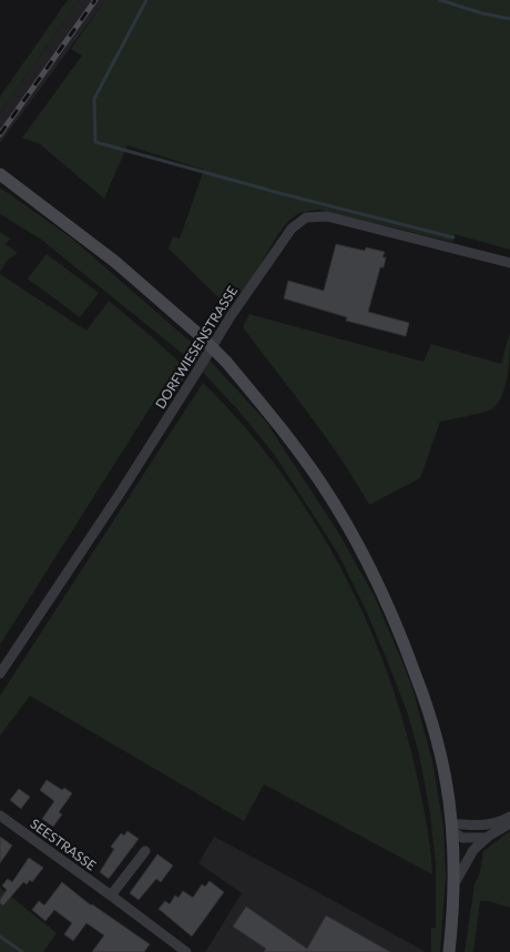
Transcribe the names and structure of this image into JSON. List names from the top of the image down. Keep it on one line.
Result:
{"streets":{"street":["DORFWIESENSTRASSE","SEESTRASSE"]}}
